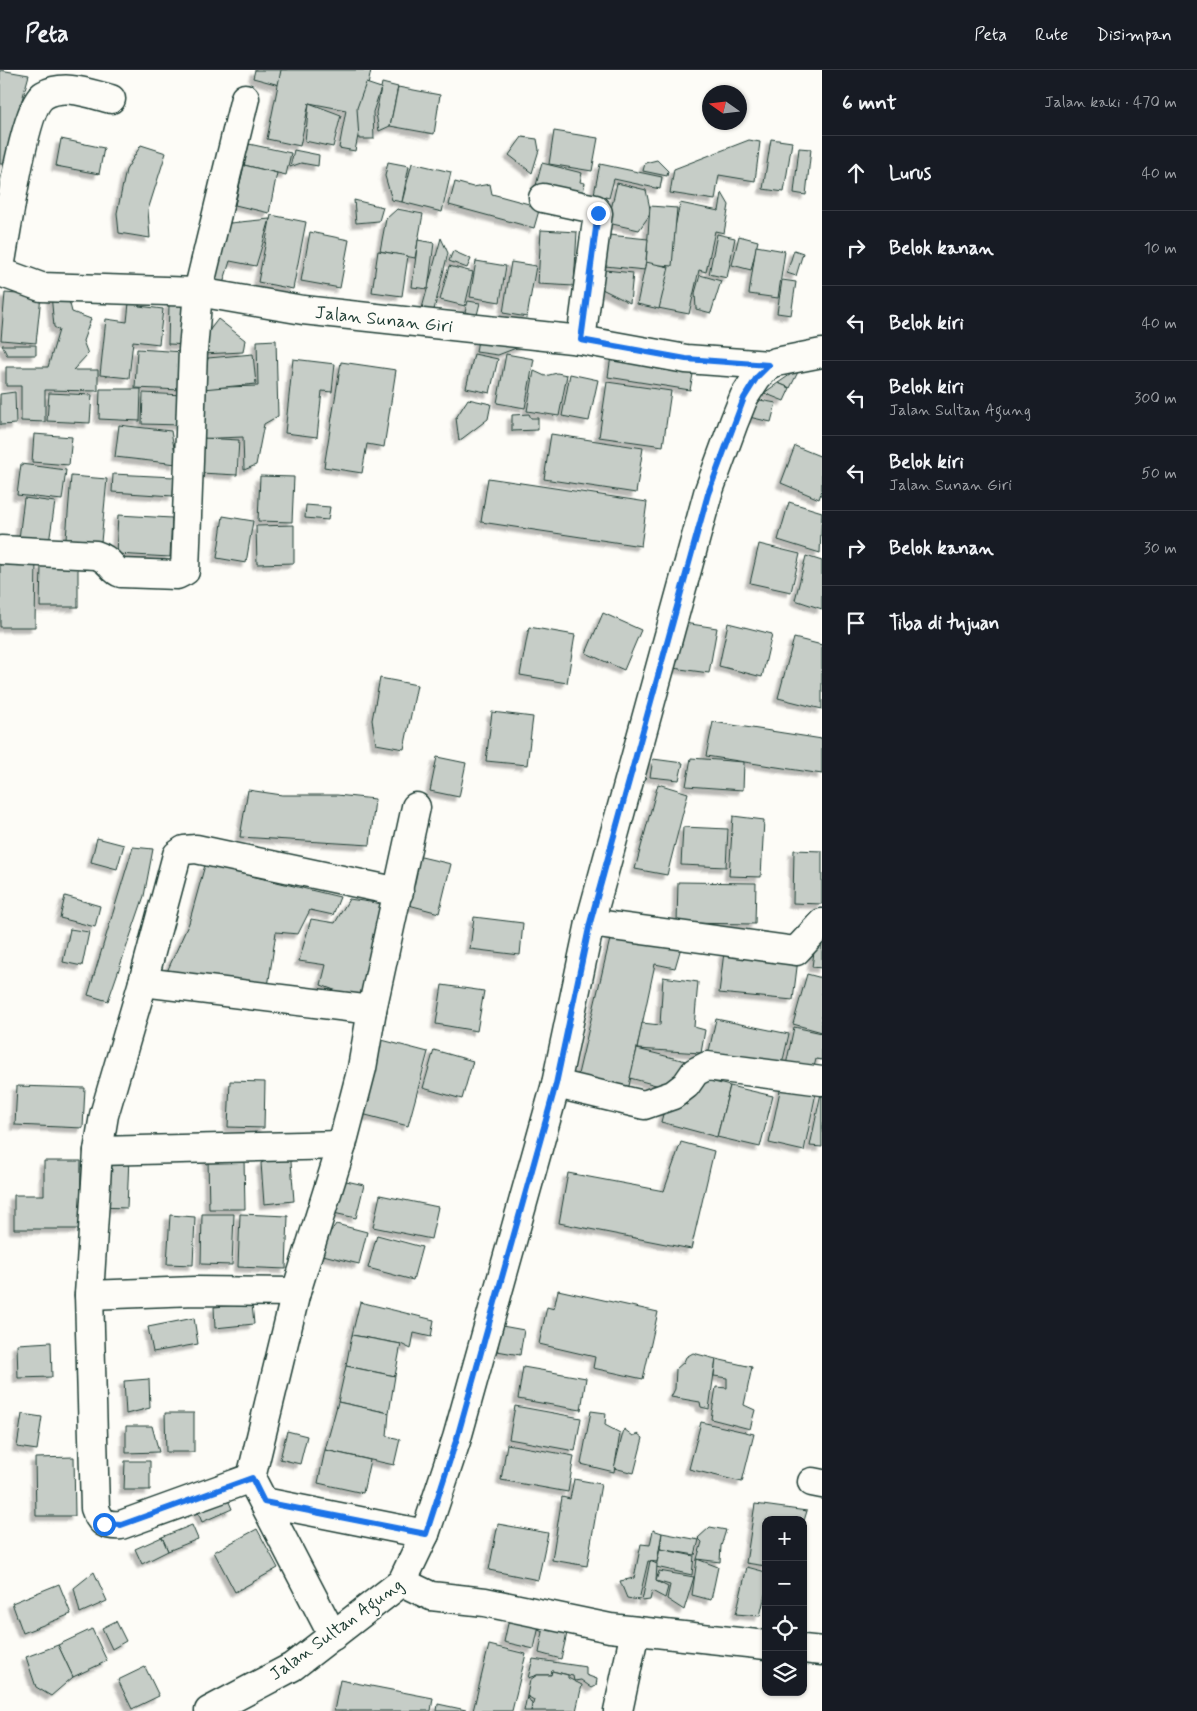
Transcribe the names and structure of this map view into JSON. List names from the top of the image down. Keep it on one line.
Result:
{"streets":{"street":["Jalan Sunan Giri","Jalan Sultan Agung"]},"crossings":[["Jalan Sunan Giri","Jalan Sultan Agung"]],"north":"left","page":{"header":"Peta","nav":["Peta","Rute","Disimpan"],"heading":["6 mnt","Jalan kaki · 470 m"],"list":[["Lurus","40 m"],["Belok kanan","10 m"],["Belok kiri","40 m"],["Belok kiri","Jalan Sultan Agung","300 m"],["Belok kiri","Jalan Sunan Giri","50 m"],["Belok kanan","30 m"],"Tiba di tujuan"],"map_buttons":["+","−"]}}
